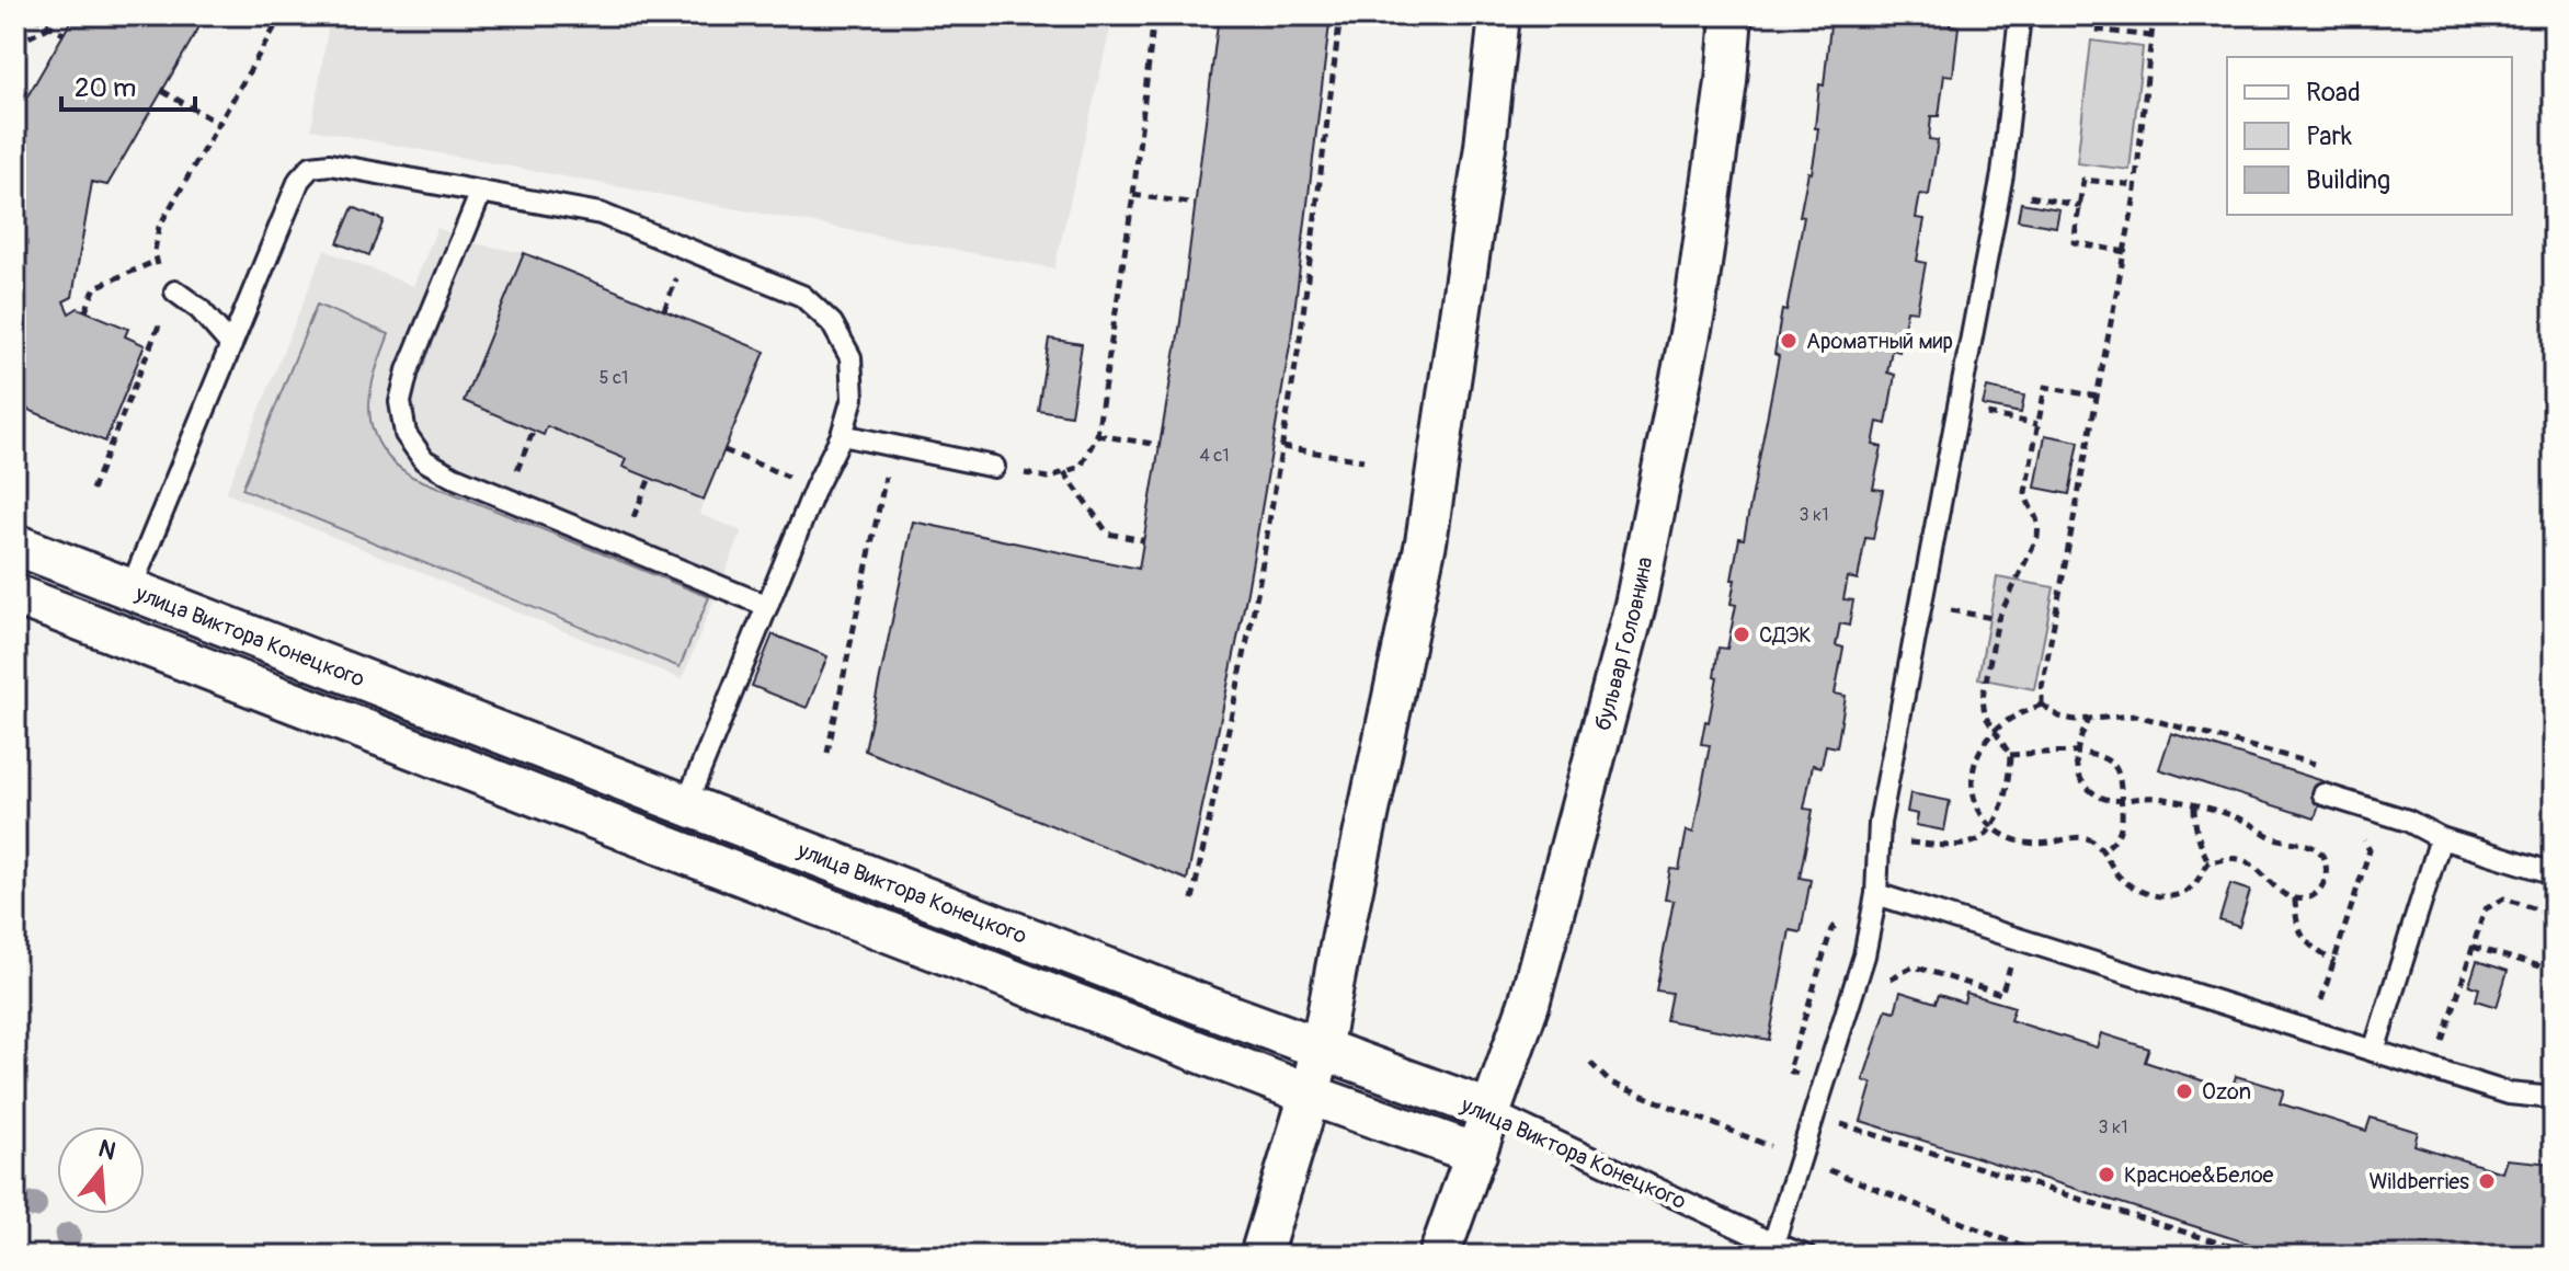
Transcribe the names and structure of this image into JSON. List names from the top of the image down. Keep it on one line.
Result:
{"streets":{"street":["улица Виктора Конецкого","бульвар Головнина"]},"crossings":[["улица Виктора Конецкого","бульвар Головнина"]],"places":["Ароматный мир","СДЭК","Ozon","Красное&Белое","Wildberries"],"house_numbers":["5 с1","4 с1","3 к1","3 к1"],"legend":["Road","Park","Building"],"scale_bar":"20 m","north":"top"}
